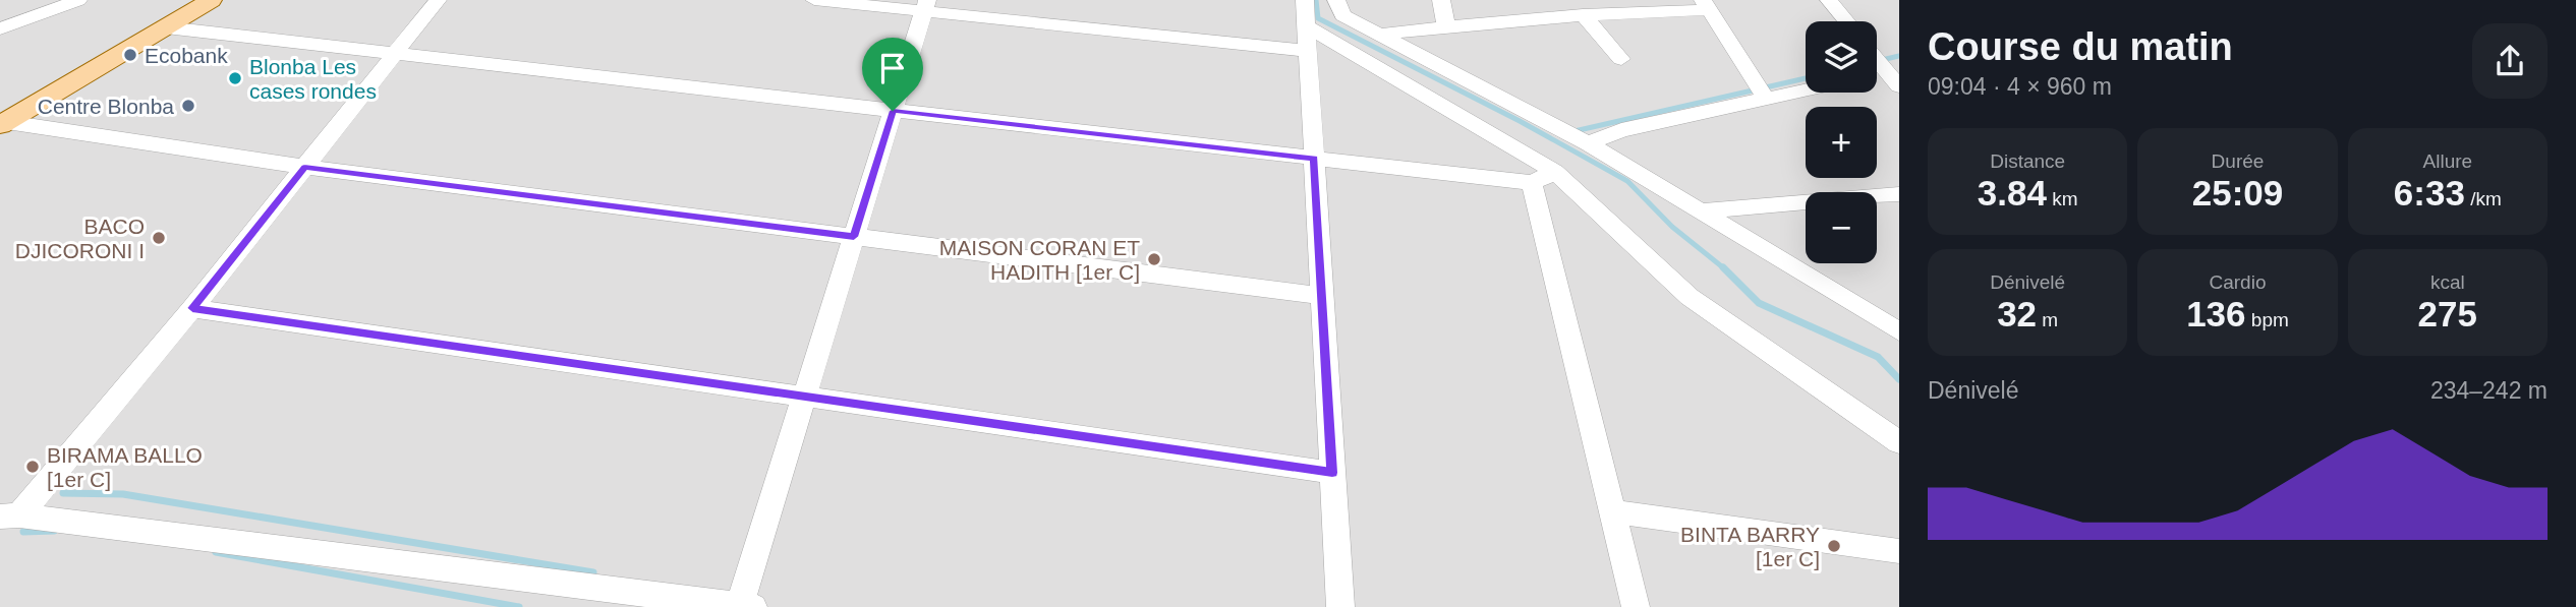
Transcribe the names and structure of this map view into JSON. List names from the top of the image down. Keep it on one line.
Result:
{"places":["Ecobank","Blonba Les cases rondes","Centre Blonba","BACO DJICORONI I","MAISON CORAN ET HADITH [1er C]","BIRAMA BALLO [1er C]","BINTA BARRY [1er C]"],"page":{"heading":["Course du matin","09:04 · 4 × 960 m"],"map_buttons":["+","−"],"stats":[["Distance","3.84 km"],["Durée","25:09"],["Allure","6:33 /km"],["Dénivelé","32 m"],["Cardio","136 bpm"],["kcal","275"]],"chart":["Dénivelé","234–242 m"]}}
